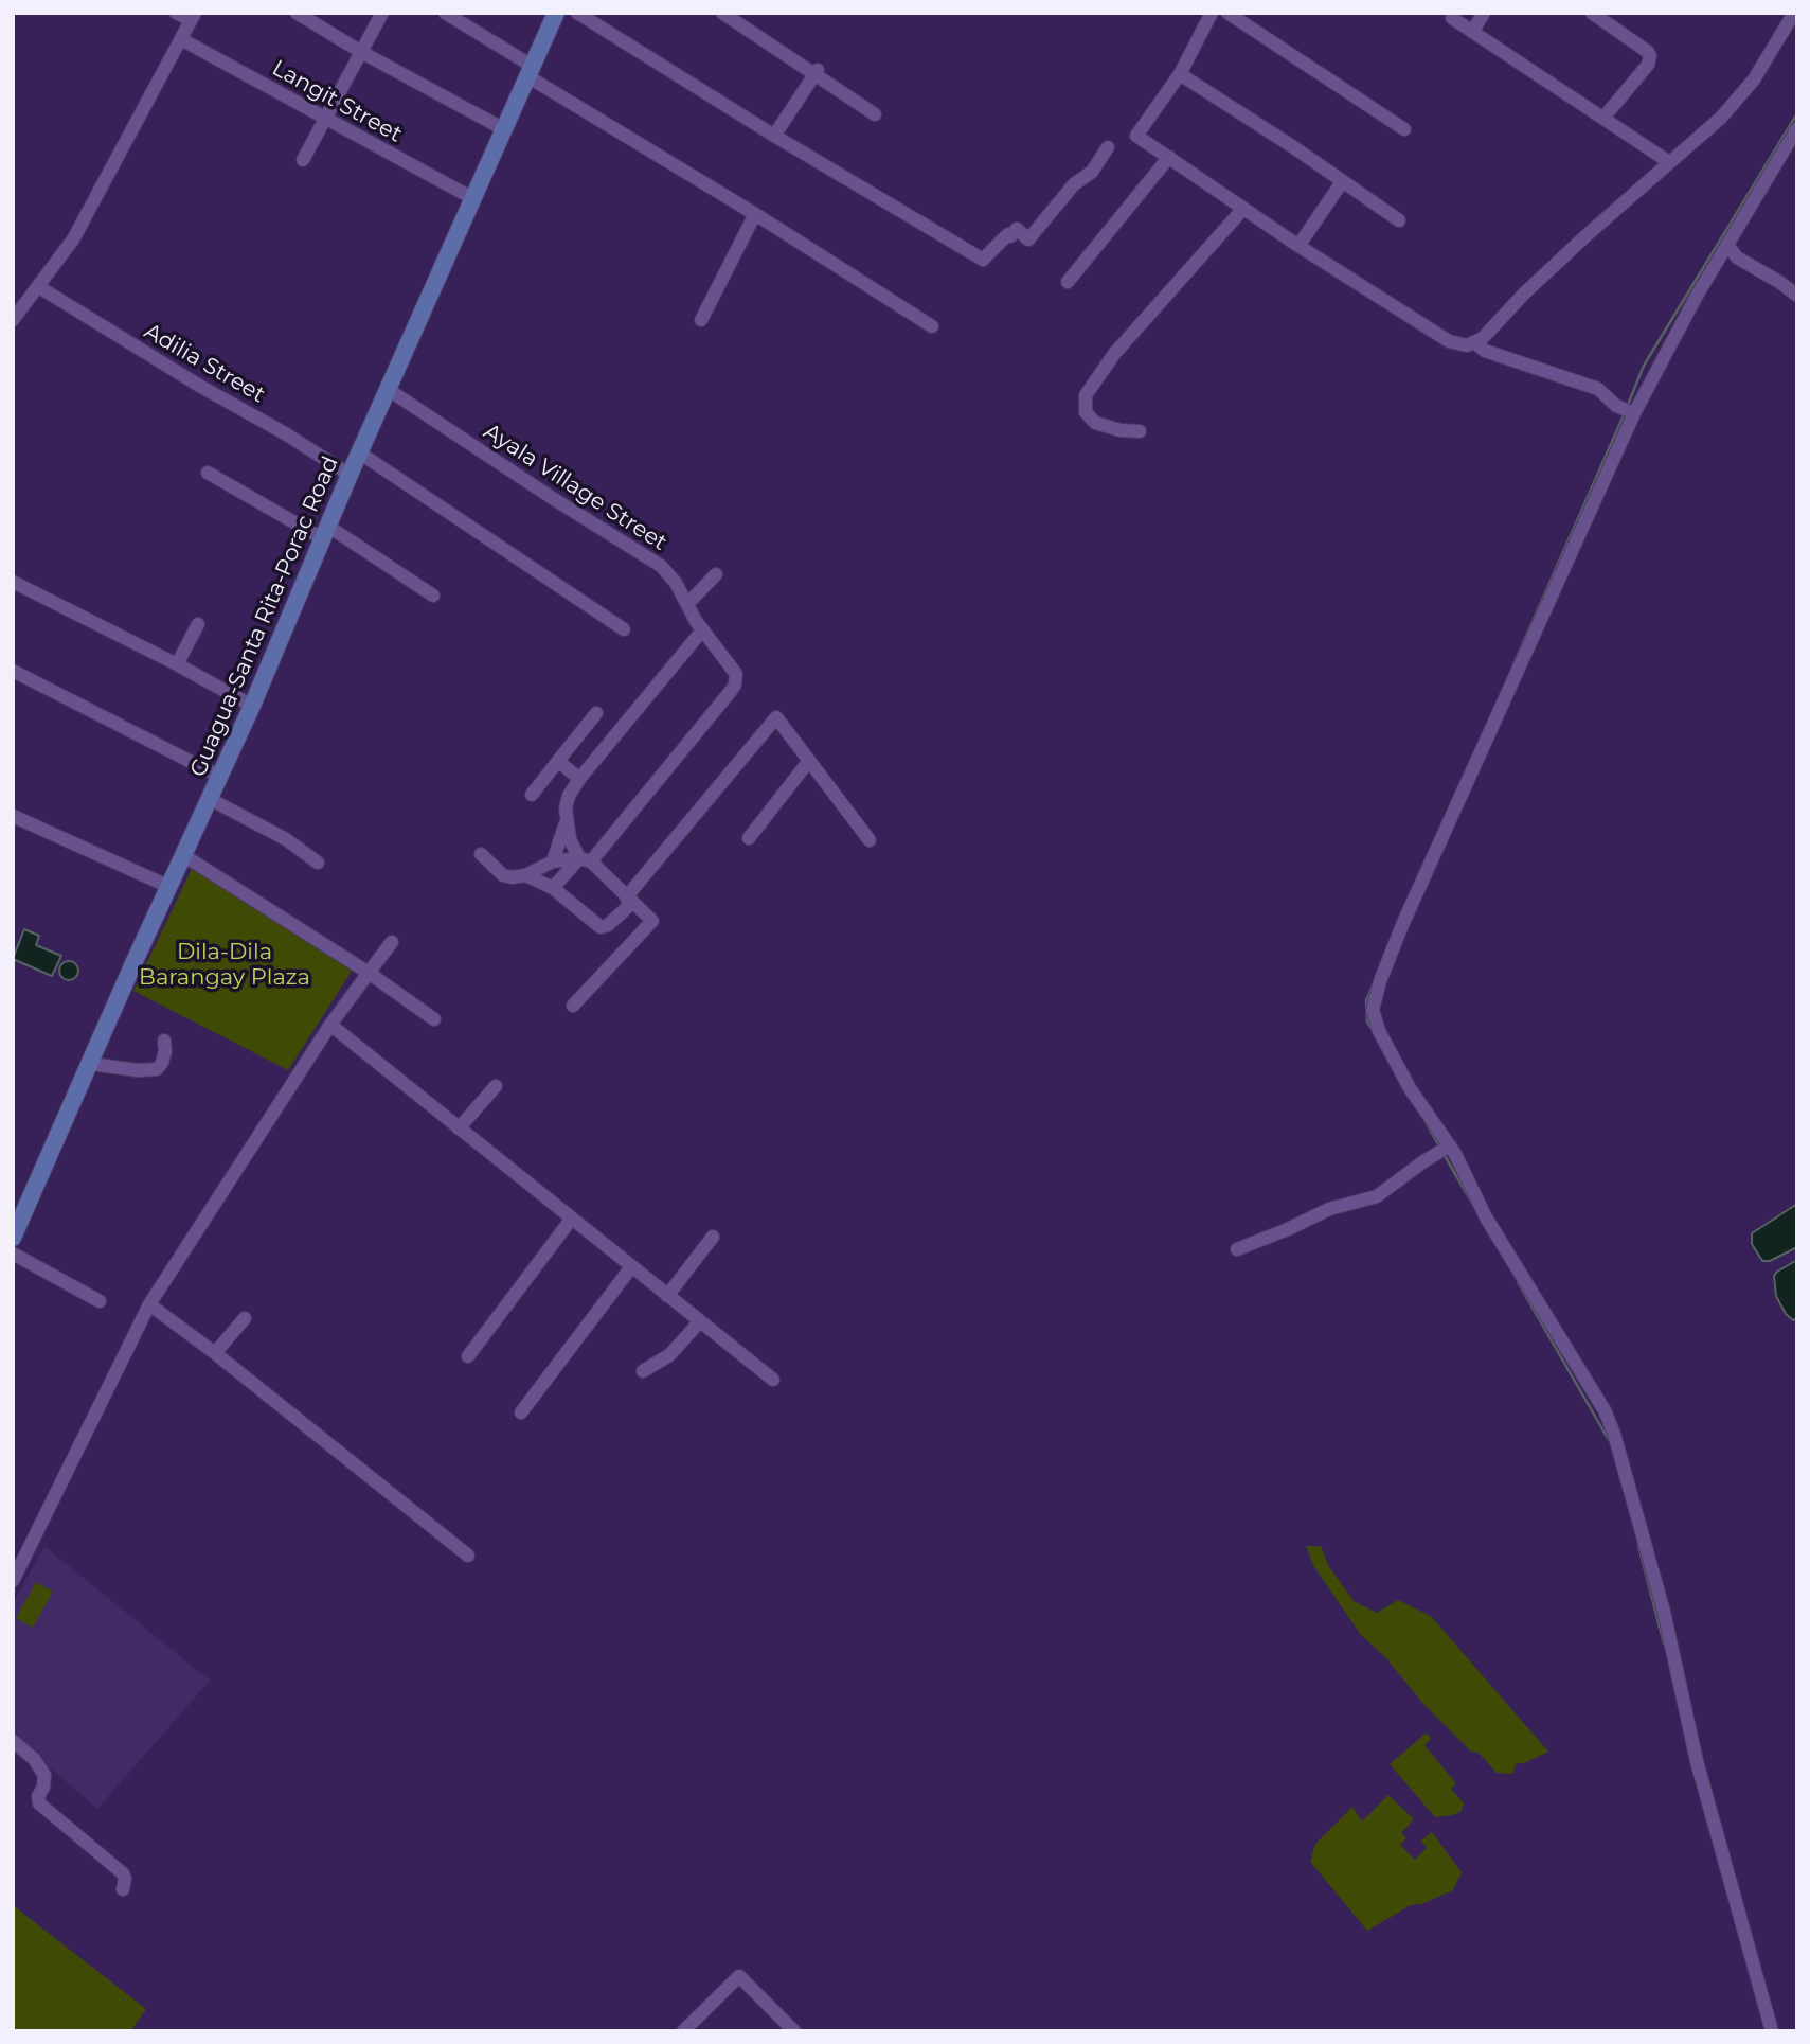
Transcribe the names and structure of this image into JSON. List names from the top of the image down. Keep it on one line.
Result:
{"streets":{"main road":["Guagua-Santa Rita-Porac Road"],"street":["Langit Street","Adilia Street","Ayala Village Street"]},"crossings":[["Langit Street","Guagua-Santa Rita-Porac Road"],["Adilia Street","Guagua-Santa Rita-Porac Road"],["Ayala Village Street","Guagua-Santa Rita-Porac Road"]],"parks":["Dila-Dila Barangay Plaza"]}
